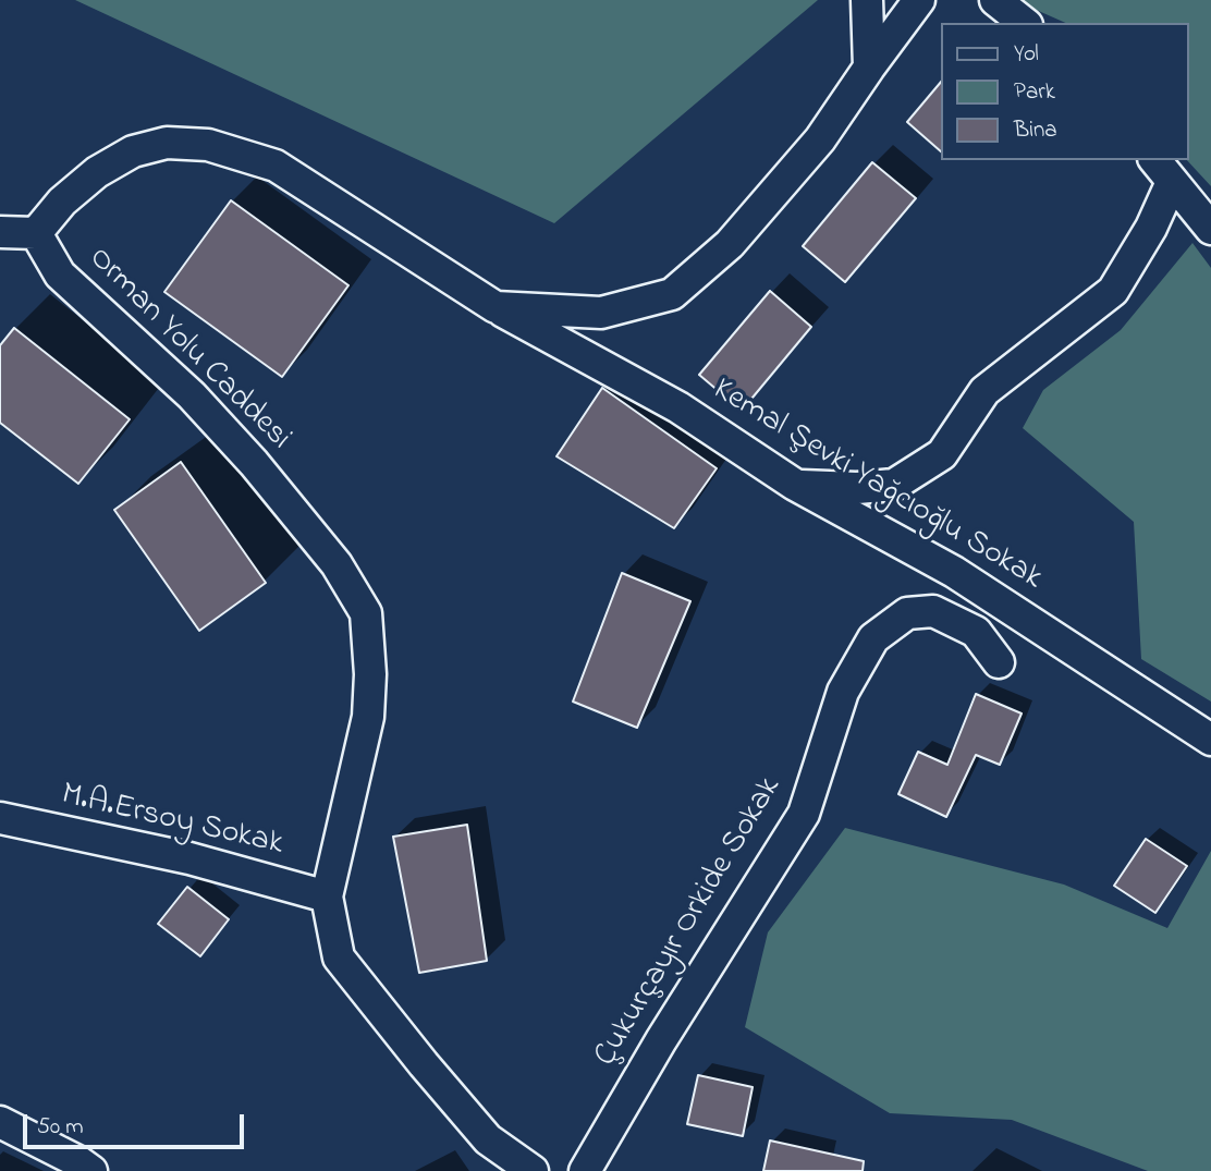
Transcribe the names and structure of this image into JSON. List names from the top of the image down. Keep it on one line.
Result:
{"streets":{"street":["Orman Yolu Caddesi","Kemal Şevki Yağcıoğlu Sokak","M.A.Ersoy Sokak","Çukurçayır Orkide Sokak"]},"crossings":[["Orman Yolu Caddesi","M.A.Ersoy Sokak"]],"legend":["Yol","Park","Bina"],"scale_bar":"50 m"}
